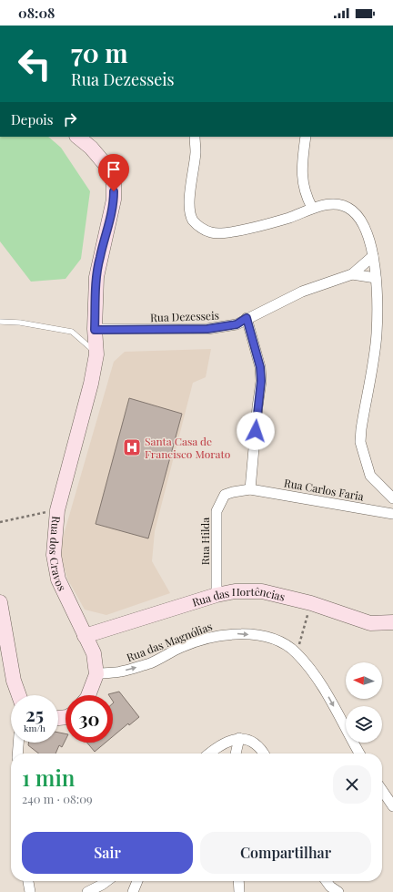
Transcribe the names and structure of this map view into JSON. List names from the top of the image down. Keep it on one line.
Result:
{"streets":{"main road":["Rua dos Cravos","Rua das Hortências"],"street":["Rua Dezesseis","Rua Carlos Faria","Rua Hilda","Rua das Magnólias"]},"crossings":[["Rua Dezesseis","Rua dos Cravos"],["Rua Carlos Faria","Rua Hilda"],["Rua Hilda","Rua das Hortências"],["Rua dos Cravos","Rua das Hortências"],["Rua dos Cravos","Rua das Magnólias"]],"one_way":["Rua das Magnólias"],"places":{"hospital":["Santa Casa de Francisco Morato"]},"north":"left","page":{"status":"08:08","turn":["70 m","Rua Dezesseis"],"then":"Depois","speed":"25 km/h","limit":"30","heading":["1 min","240 m · 08:09"],"buttons":["Sair","Compartilhar"]}}
